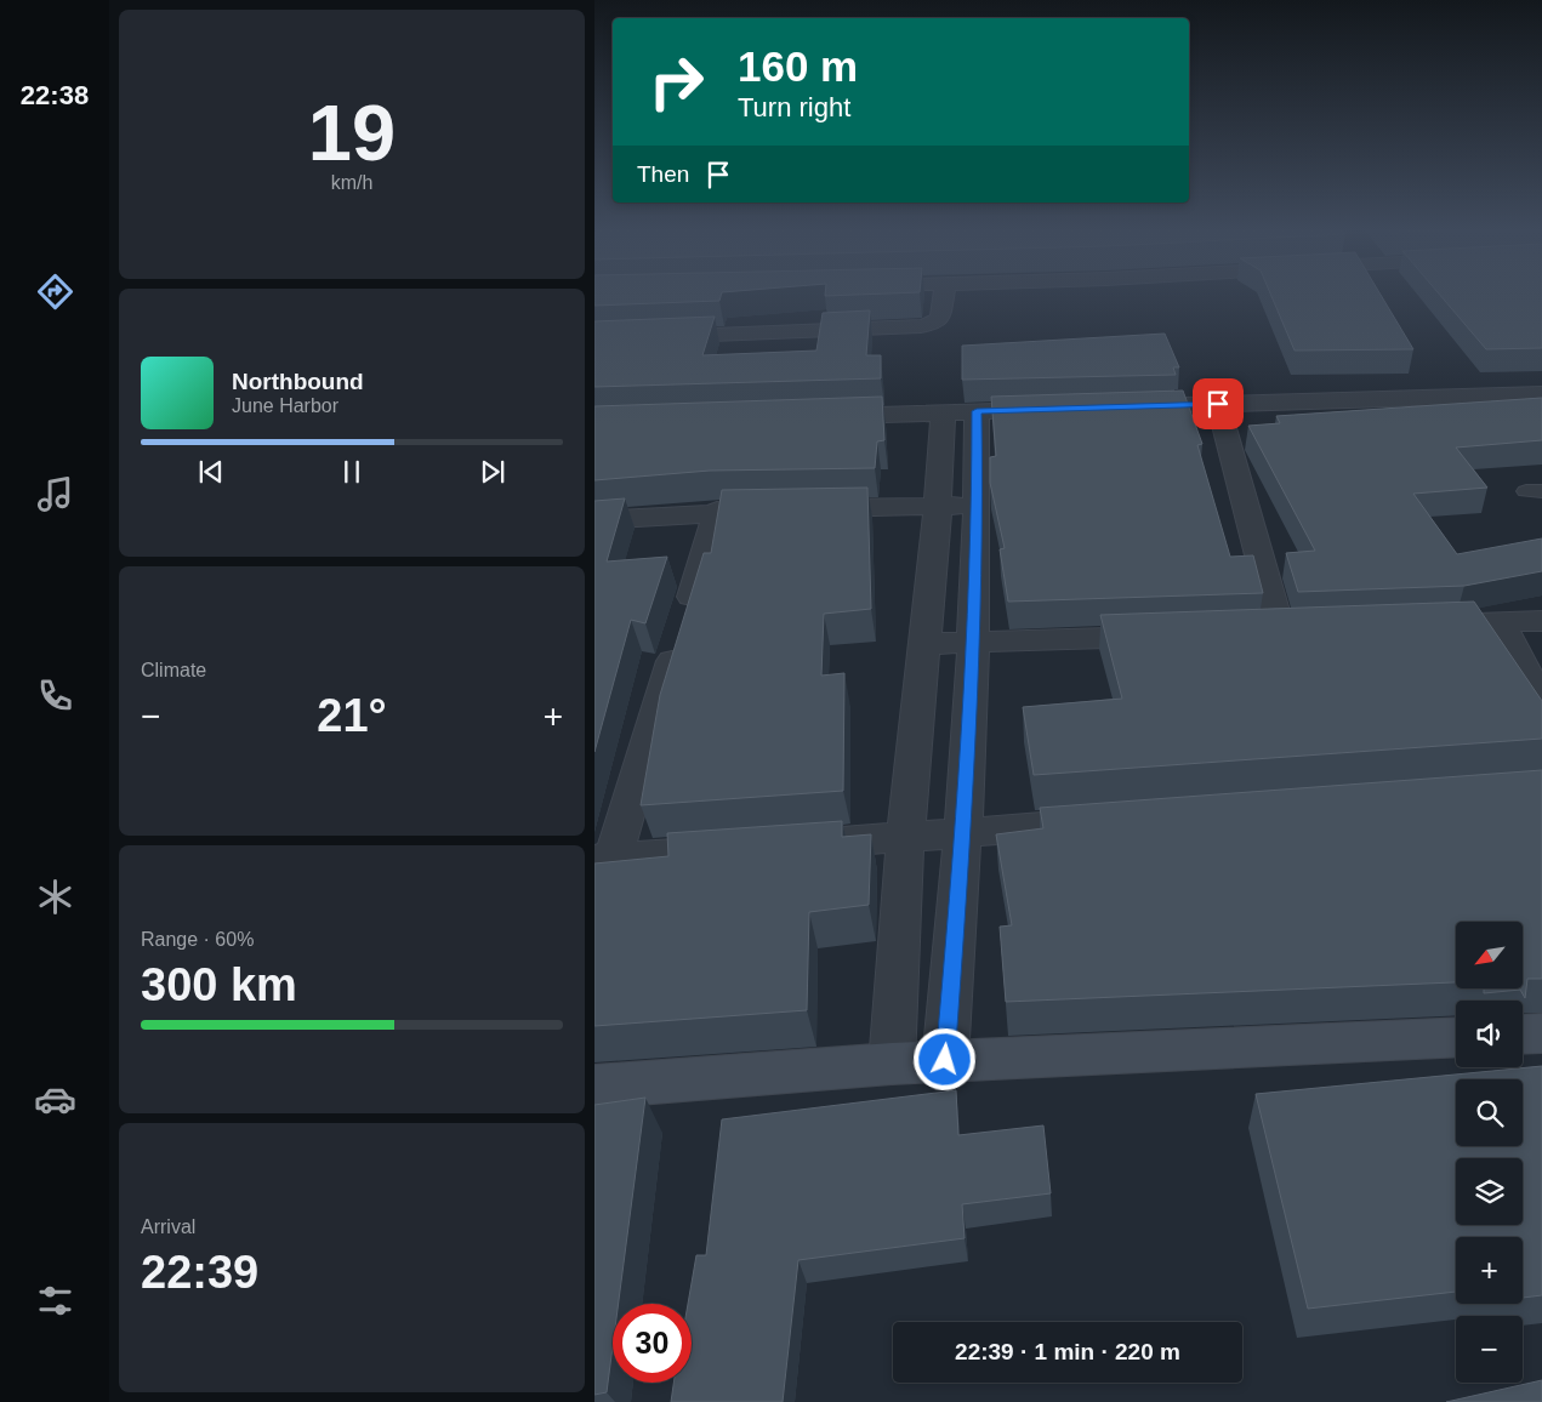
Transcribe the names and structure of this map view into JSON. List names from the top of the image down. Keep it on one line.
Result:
{"north":"bottom left","page":{"tabs":"22:38","tile":[["19","km/h"],"Climate",["Range · 60%","300 km"],["Arrival","22:39"]],"turn":["160 m","Turn right"],"then":"Then","song":["Northbound","June Harbor"],"heat":["−","21°","+"],"map_buttons":["+","−"],"limit":"30","trip":"22:39 · 1 min · 220 m"}}
